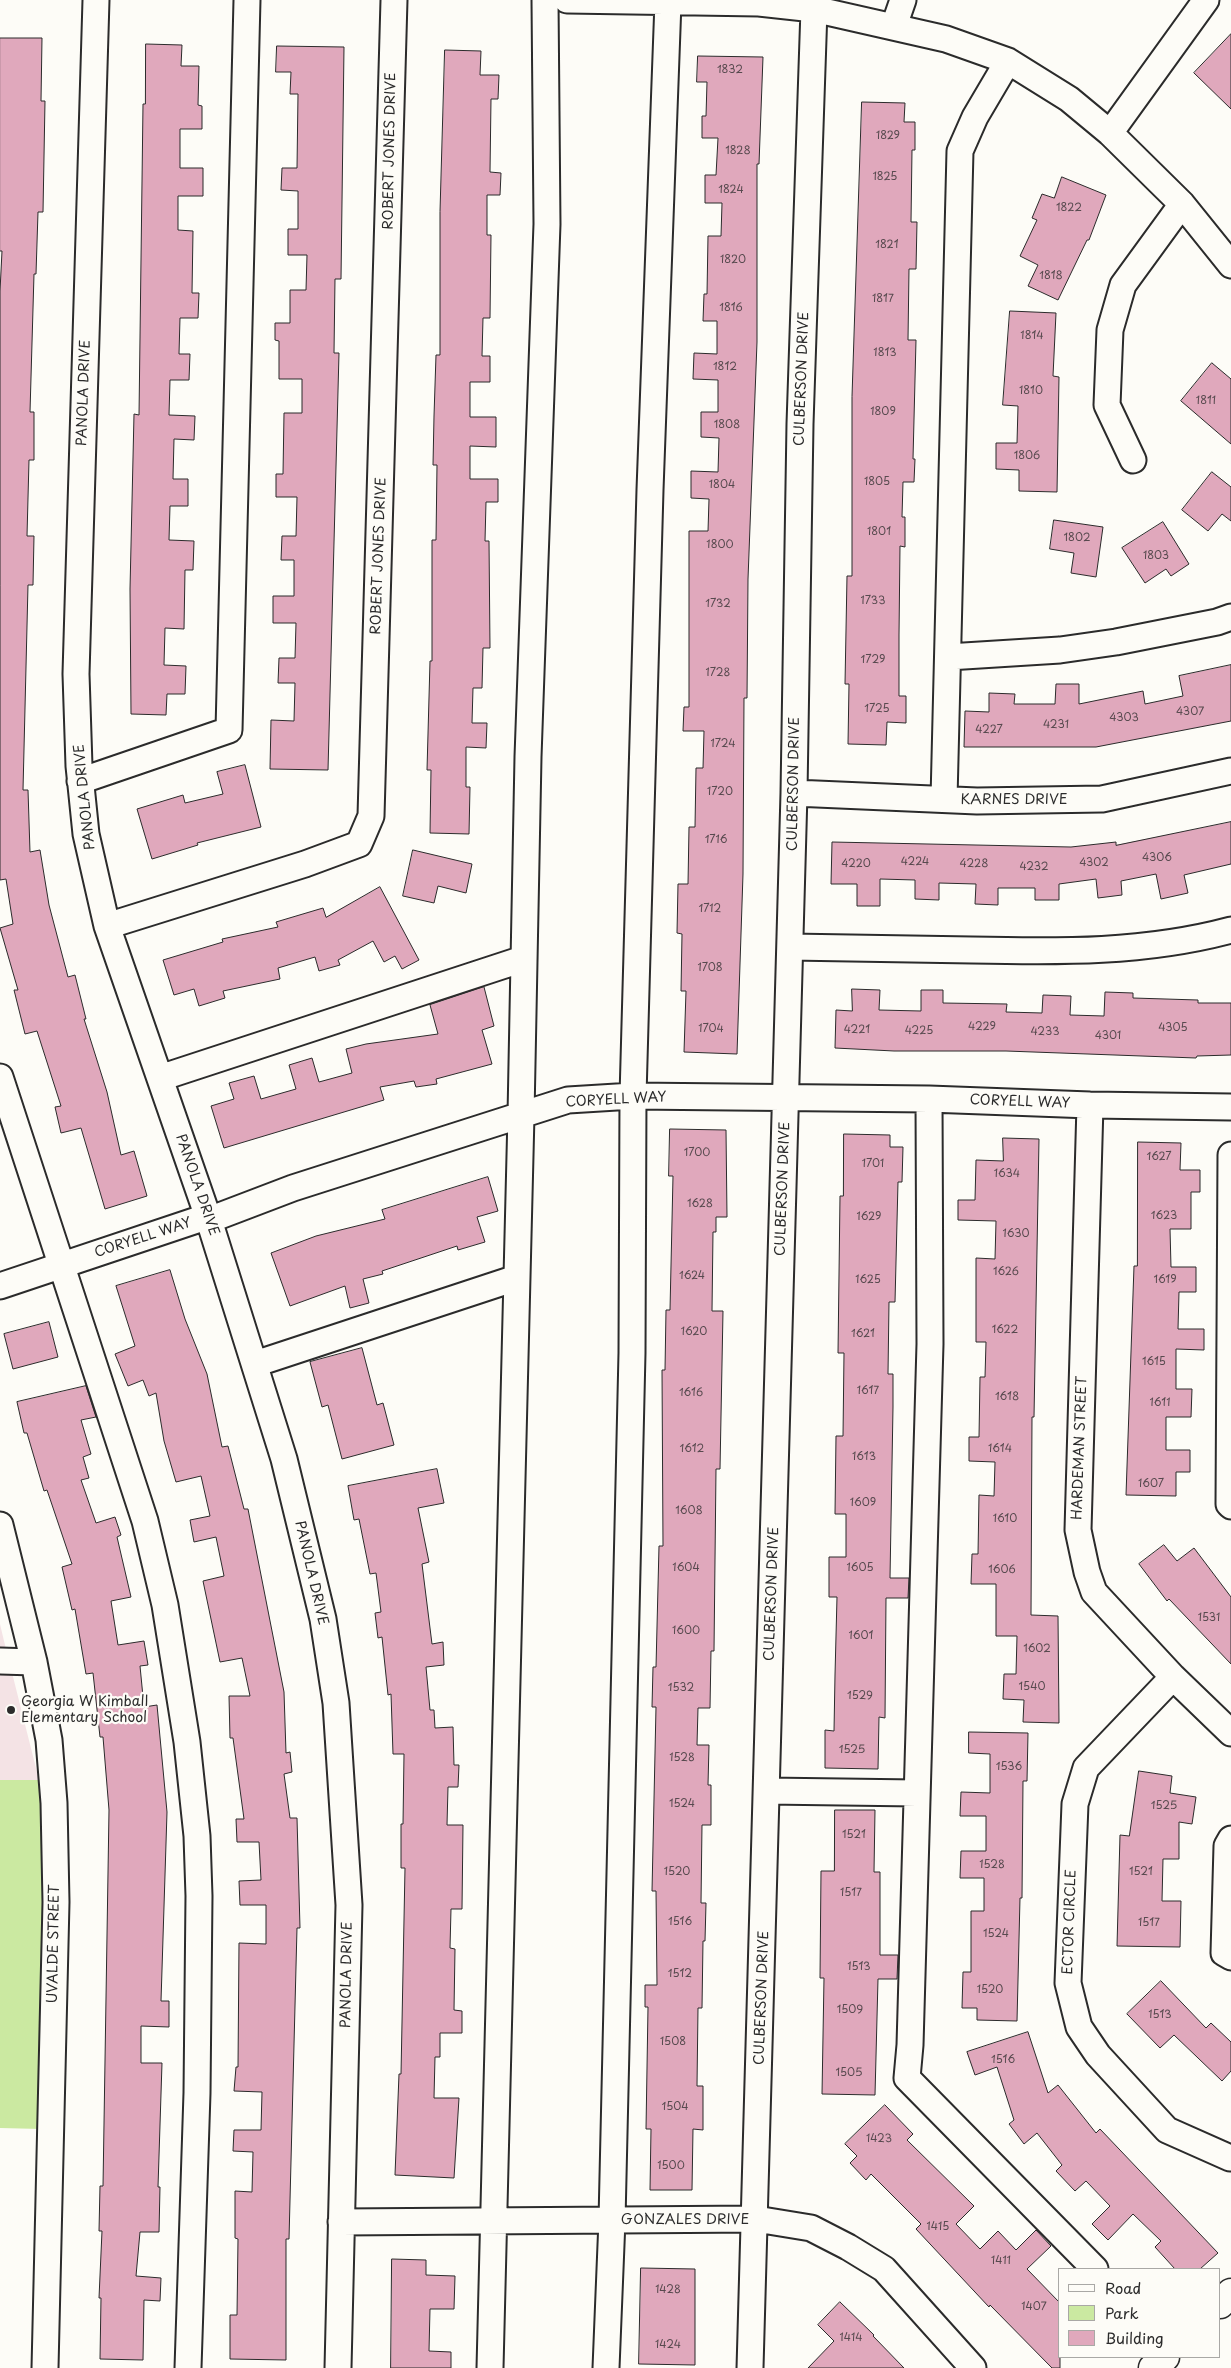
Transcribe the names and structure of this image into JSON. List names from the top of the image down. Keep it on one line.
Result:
{"streets":{"street":["ROBERT JONES DRIVE","CULBERSON DRIVE","PANOLA DRIVE","KARNES DRIVE","CORYELL WAY","HARDEMAN STREET","ECTOR CIRCLE","UVALDE STREET","GONZALES DRIVE"]},"crossings":[["ROBERT JONES DRIVE","PANOLA DRIVE"],["CULBERSON DRIVE","KARNES DRIVE"],["CULBERSON DRIVE","CORYELL WAY"],["CULBERSON DRIVE","GONZALES DRIVE"],["PANOLA DRIVE","CORYELL WAY"],["PANOLA DRIVE","GONZALES DRIVE"],["CORYELL WAY","HARDEMAN STREET"],["HARDEMAN STREET","ECTOR CIRCLE"]],"places":["Georgia W Kimball Elementary School"],"house_numbers":["1832","1829","1828","1825","1824","1822","1821","1820","1818","1817","1816","1814","1813","1812","1810","1811","1809","1808","1806","1805","1804","1801","1802","1800","1803","1733","1732","1729","1728","1725","4307","4303","4231","4227","1724","1720","1716","4306","4224","4302","4220","4228","4232","1712","1708","4229","4305","1704","4221","4225","4233","4301","1700","1627","1701","1634","1628","1623","1629","1630","1626","1624","1625","1619","1622","1620","1621","1615","1617","1616","1618","1611","1612","1614","1613","1607","1609","1608","1610","1604","1605","1606","1531","1600","1601","1602","1540","1532","1529","1525","1528","1536","1524","1525","1521","1528","1520","1521","1517","1516","1517","1524","1513","1512","1520","1509","1513","1508","1516","1505","1504","1423","1500","1415","1411","1428","1407","1414","1424"],"legend":["Road","Park","Building"]}
